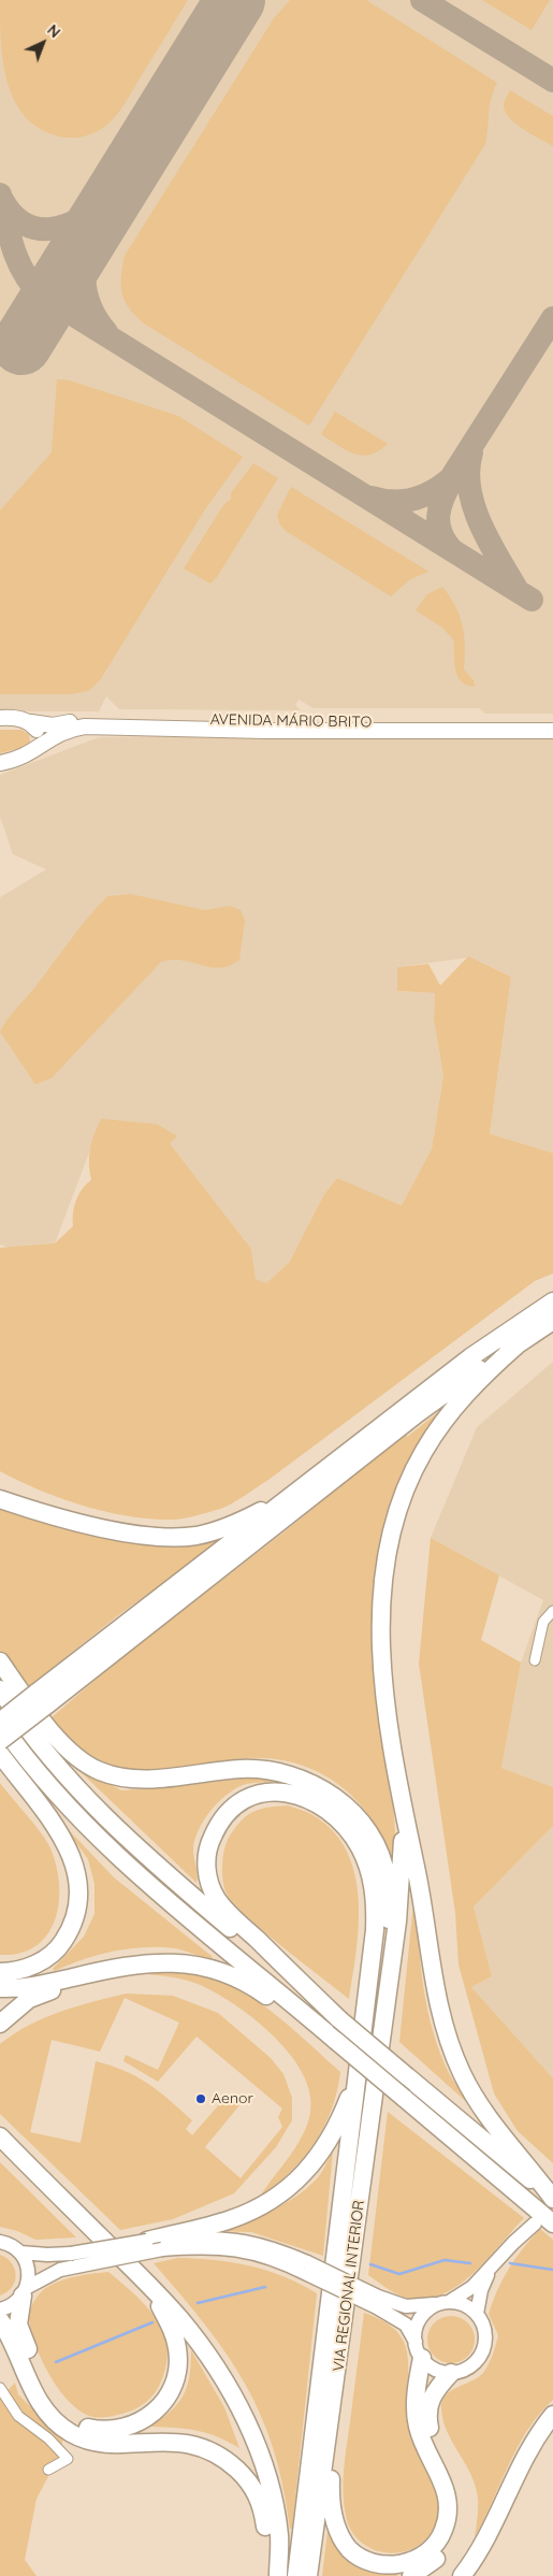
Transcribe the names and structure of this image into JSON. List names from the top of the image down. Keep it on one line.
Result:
{"streets":{"highway":["VIA REGIONAL INTERIOR"],"main road":["AVENIDA MÁRIO BRITO"]},"places":["Aenor"],"north":"top right"}
